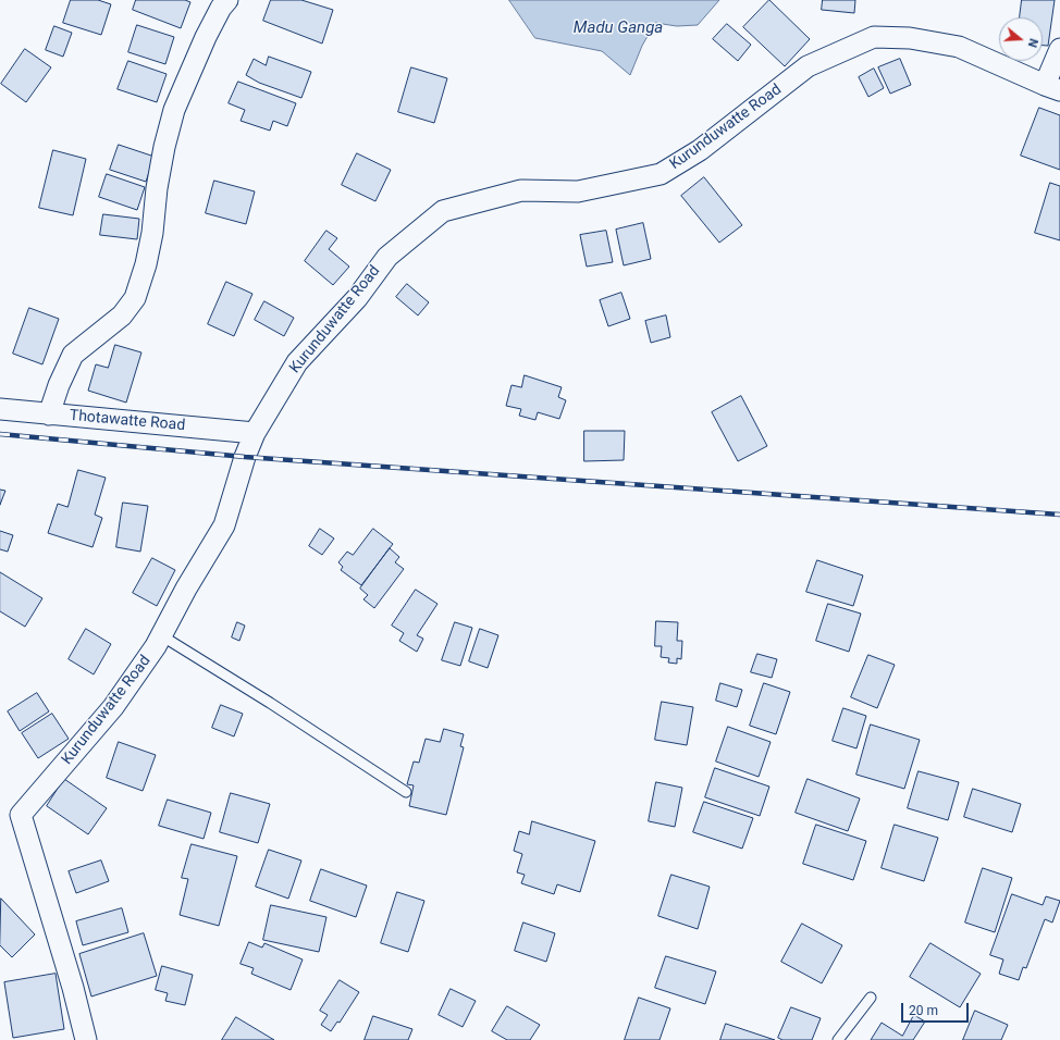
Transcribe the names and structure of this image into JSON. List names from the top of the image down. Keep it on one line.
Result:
{"streets":{"street":["Kurunduwatte Road","Thotawatte Road"]},"crossings":[["Kurunduwatte Road","Thotawatte Road"]],"water":["Madu Ganga"],"scale_bar":"20 m","north":"right"}
